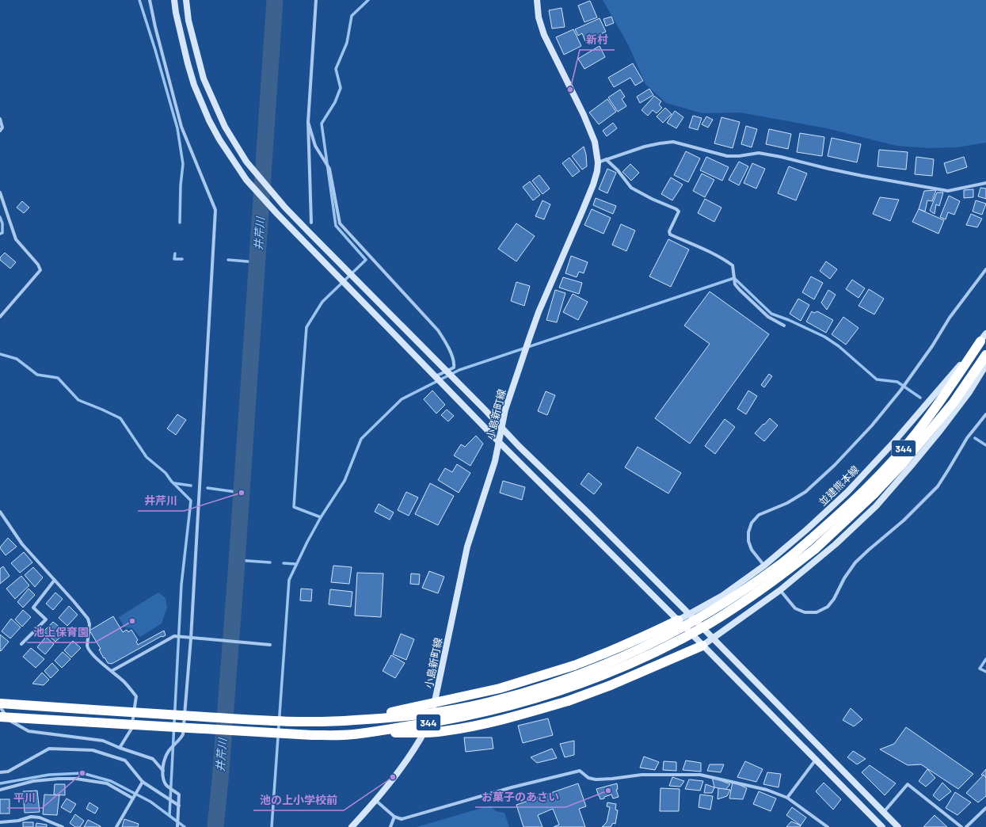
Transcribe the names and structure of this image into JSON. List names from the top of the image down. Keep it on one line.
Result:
{"streets":{"highway":["344"],"street":["小島新町線","並建熊本線"]},"crossings":[["344","並建熊本線"]],"water":["井芹川"],"places":["新村","井芹川","池上保育園","平川","池の上小学校前","お菓子のあさい"]}
